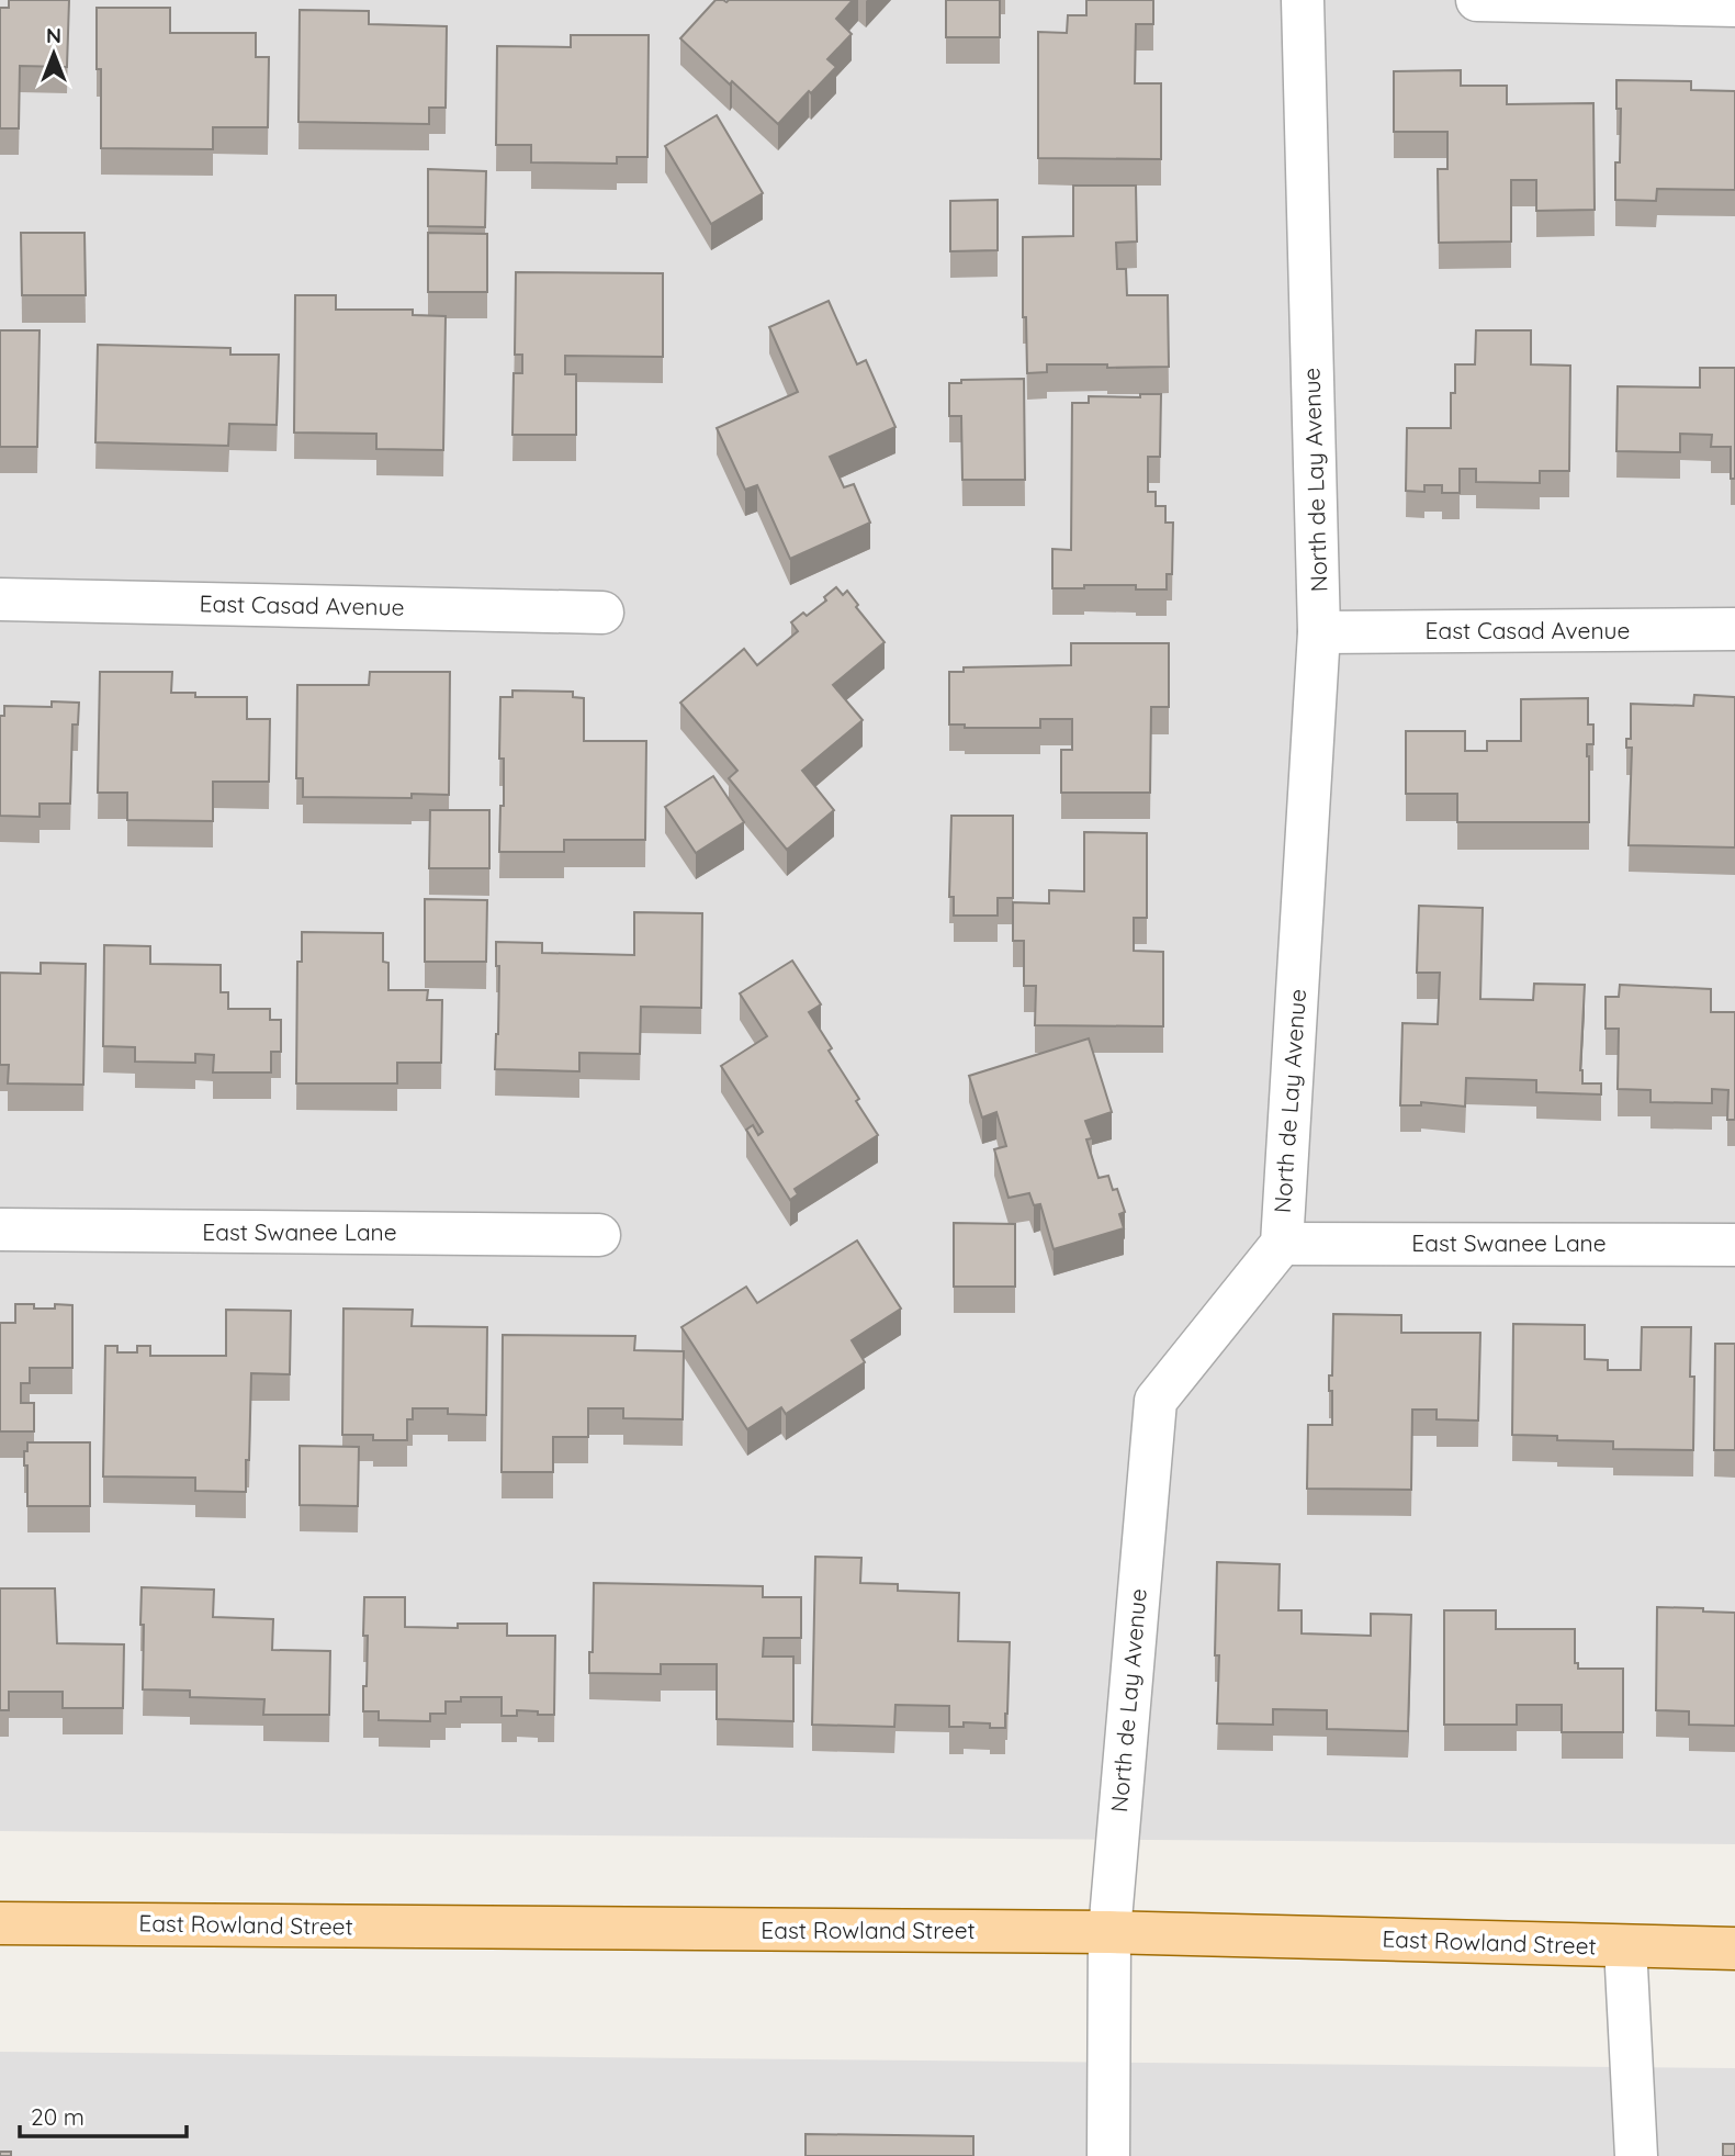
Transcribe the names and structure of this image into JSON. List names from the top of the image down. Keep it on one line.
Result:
{"streets":{"main road":["East Rowland Street"],"street":["North de Lay Avenue","East Casad Avenue","East Swanee Lane"]},"crossings":[["North de Lay Avenue","East Casad Avenue"],["North de Lay Avenue","East Swanee Lane"],["North de Lay Avenue","East Rowland Street"]],"scale_bar":"20 m","north":"top"}
